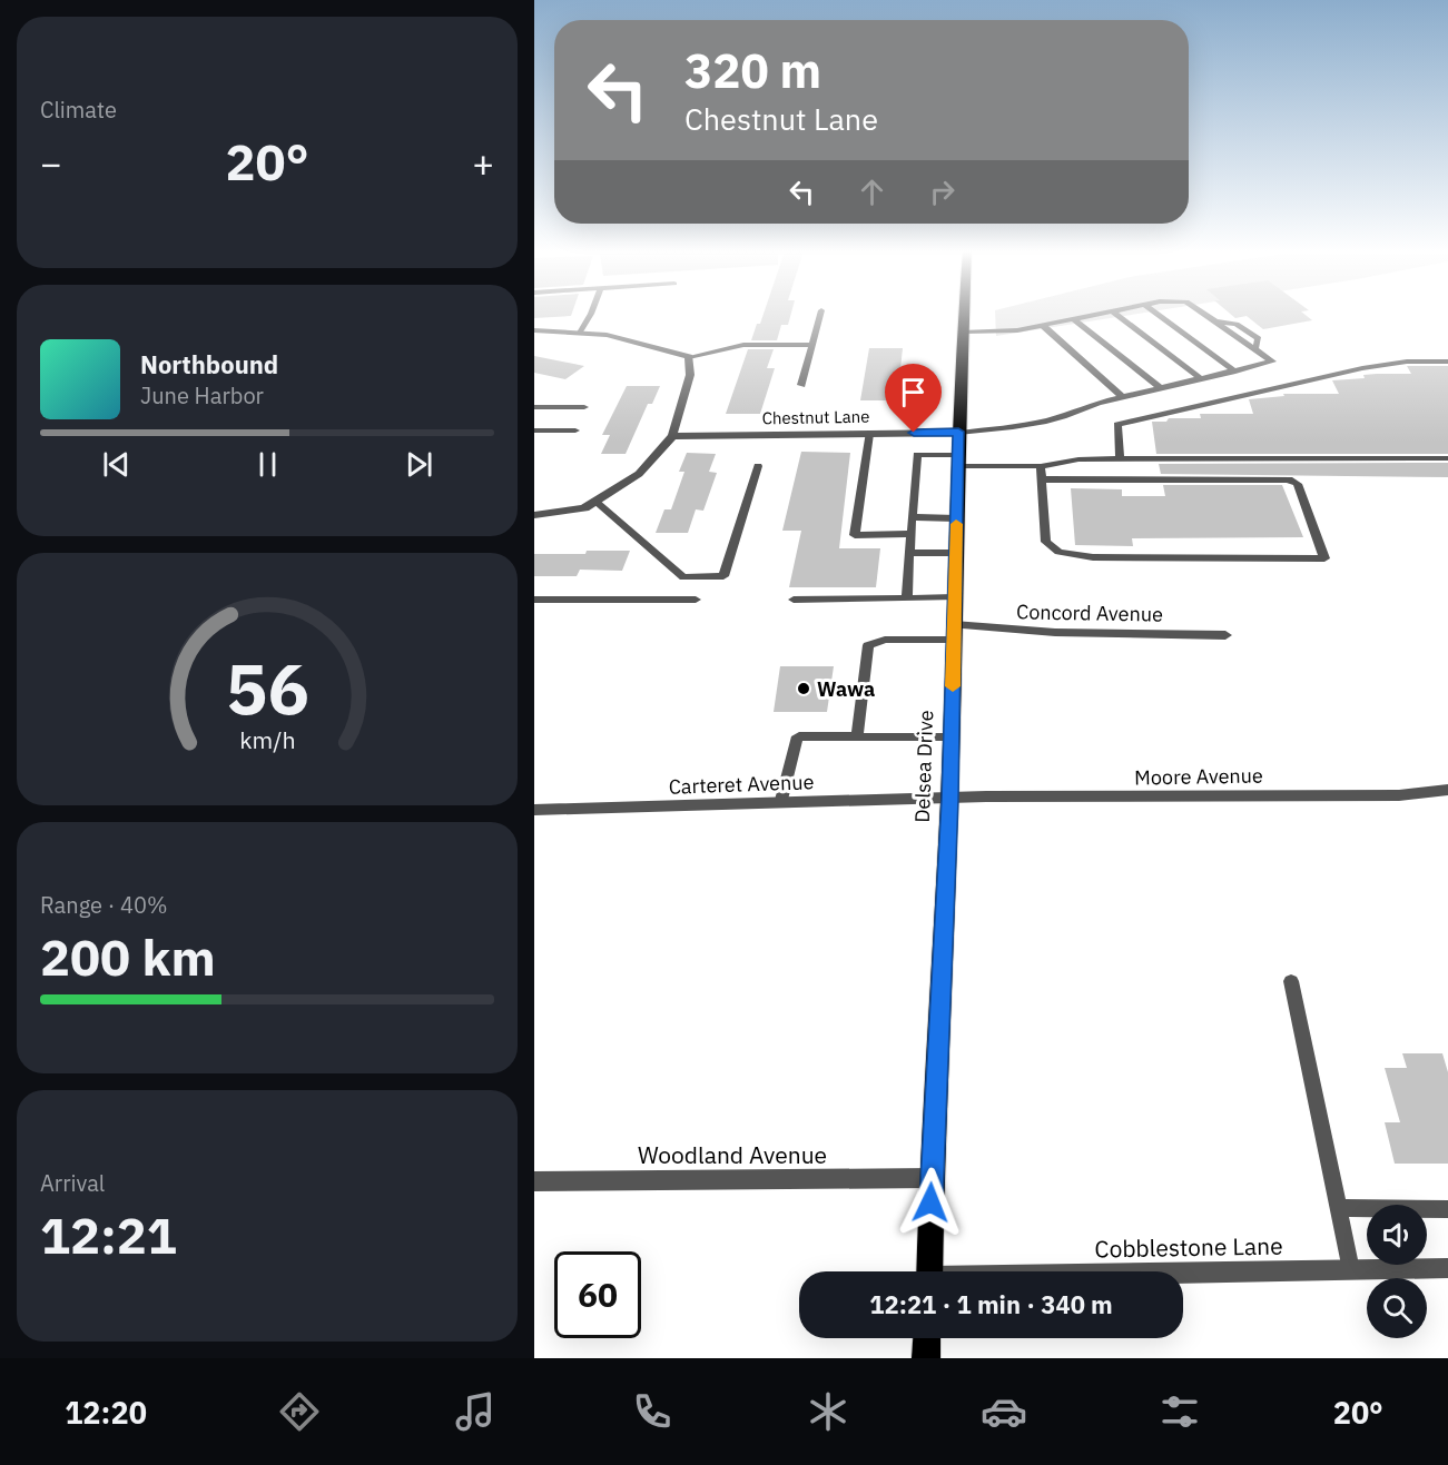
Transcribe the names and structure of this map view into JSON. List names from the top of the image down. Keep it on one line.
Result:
{"streets":{"main road":["Delsea Drive"],"street":["Chestnut Lane","Concord Avenue","Moore Avenue","Carteret Avenue","Woodland Avenue","Cobblestone Lane"]},"crossings":[["Chestnut Lane","Delsea Drive"],["Concord Avenue","Delsea Drive"],["Delsea Drive","Moore Avenue"],["Delsea Drive","Carteret Avenue"],["Delsea Drive","Woodland Avenue"],["Moore Avenue","Carteret Avenue"]],"places":["Wawa"],"page":{"tile":["Climate",["Range · 40%","200 km"],["Arrival","12:21"]],"turn":["320 m","Chestnut Lane"],"heat":["−","20°","+"],"song":["Northbound","June Harbor"],"limit":"60","trip":"12:21 · 1 min · 340 m","tabs":["12:20","20°"],"gauge":["56","km/h"]}}
